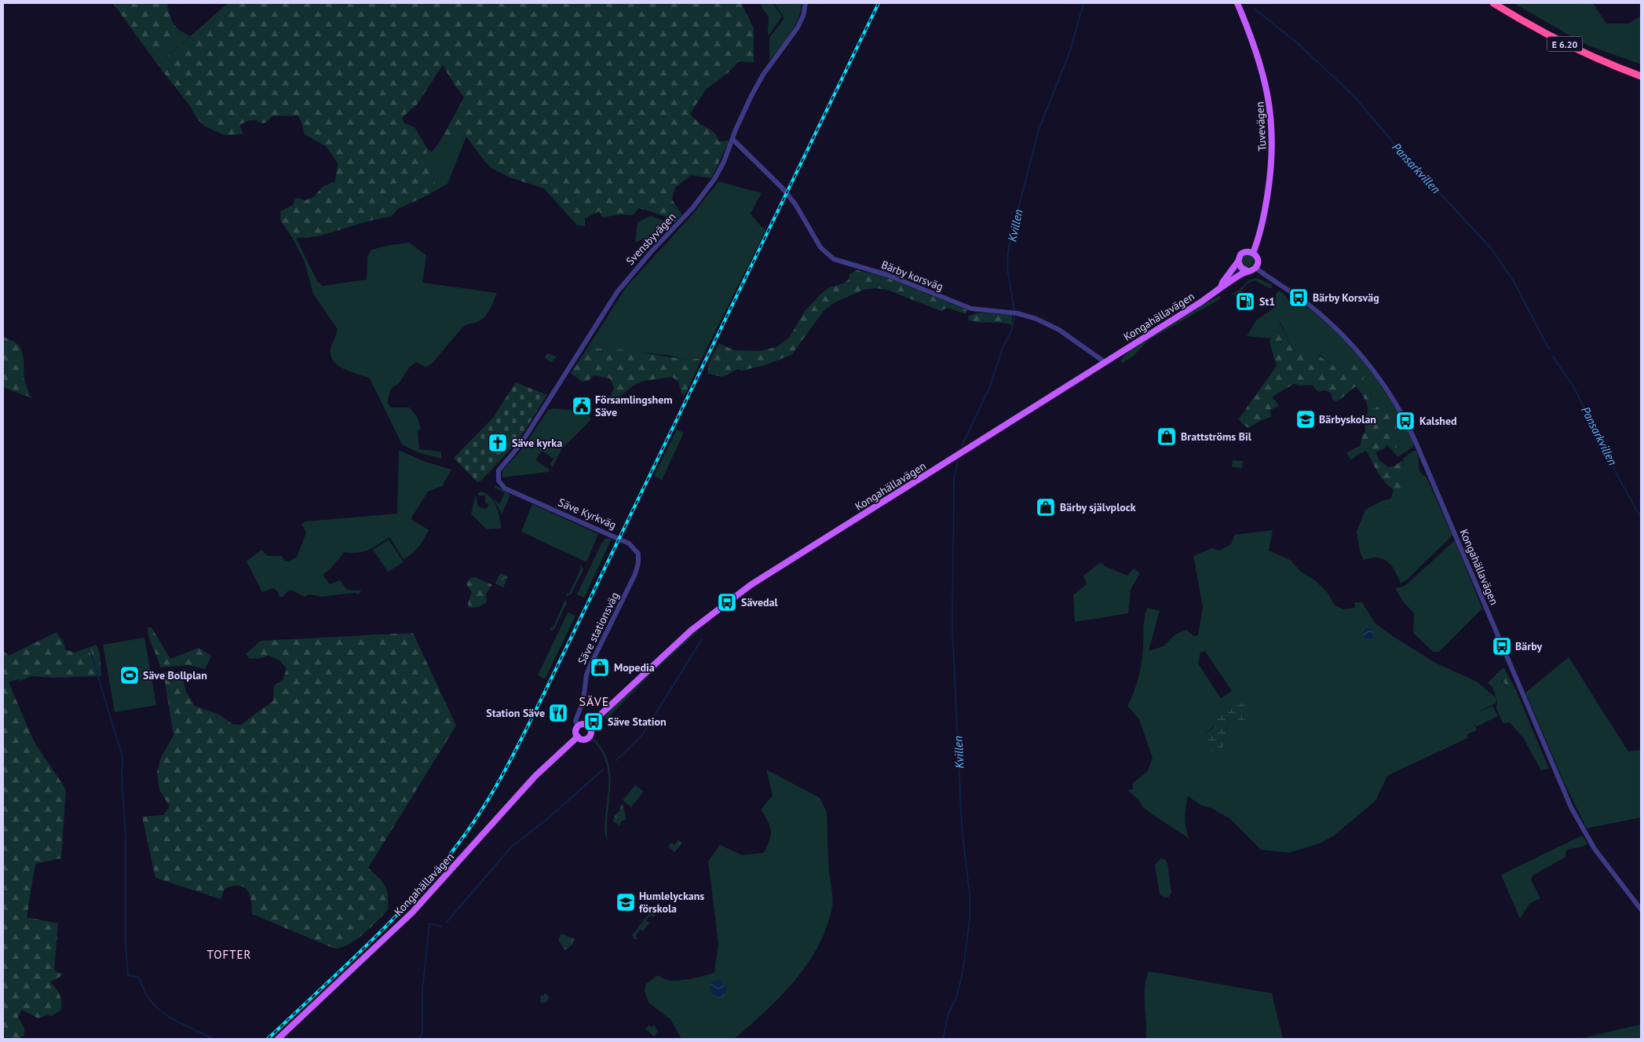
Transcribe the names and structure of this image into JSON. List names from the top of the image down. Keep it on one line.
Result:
{"streets":{"highway":["E 6.20"],"main road":["Tuvevägen","Kongahällavägen"],"street":["Svensbyvägen","Bärby korsväg","Säve Kyrkväg","Säve stationsväg"]},"crossings":[["Tuvevägen","Kongahällavägen"],["Svensbyvägen","Bärby korsväg"],["Svensbyvägen","Säve Kyrkväg"],["Bärby korsväg","Kongahällavägen"],["Kongahällavägen","Säve stationsväg"],["Säve Kyrkväg","Säve stationsväg"]],"districts":["SÄVE","TOFTER"],"water":["Pansarkvillen","Kvillen"],"places":{"bus stop":["Bärby Korsväg","Kalshed","Sävedal","Bärby","Säve Station"],"fuel station":["St1"],"public building":["Församlingshem Säve"],"school or university":["Bärbyskolan","Humlelyckans förskola"],"shop":["Brattströms Bil","Bärby självplock","Mopedia"],"church":["Säve kyrka"],"sports":["Säve Bollplan"],"restaurant":["Station Säve"]}}
